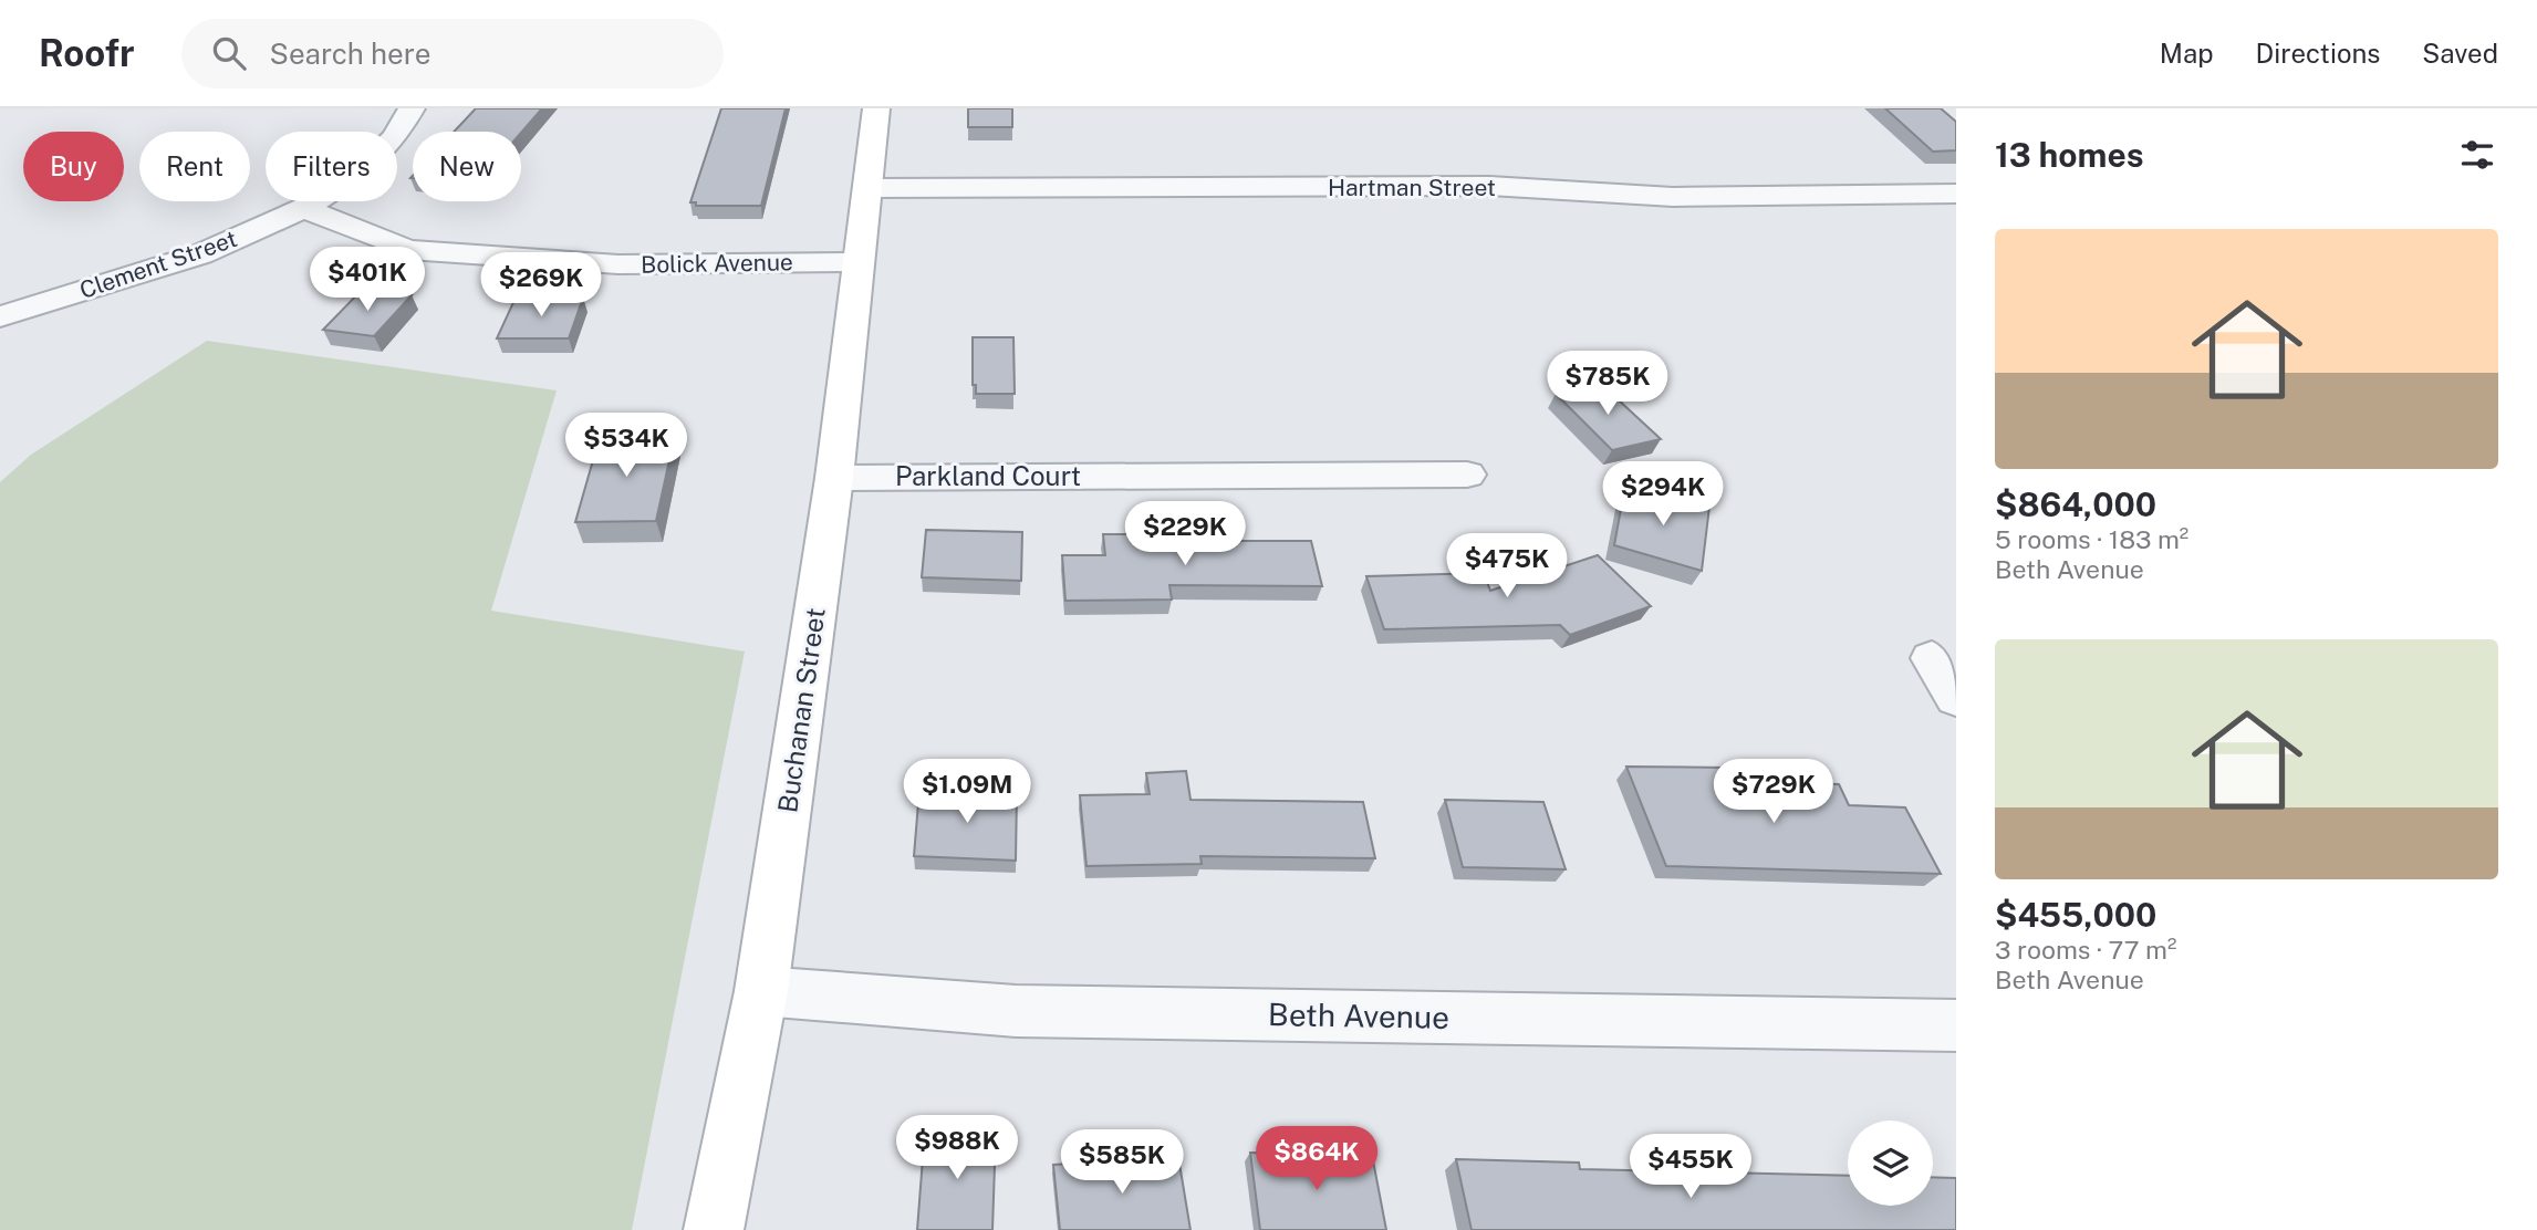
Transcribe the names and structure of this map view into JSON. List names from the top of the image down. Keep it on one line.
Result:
{"streets":{"street":["Hartman Street","Bolick Avenue","Clement Street","Parkland Court","Buchanan Street","Beth Avenue"]},"crossings":[["Hartman Street","Buchanan Street"],["Bolick Avenue","Clement Street"],["Bolick Avenue","Buchanan Street"],["Parkland Court","Buchanan Street"],["Buchanan Street","Beth Avenue"]],"page":{"header":"Roofr","search":"Search here","nav":["Map","Directions","Saved"],"heading":"13 homes","chip":["Buy","Rent","Filters","New"],"list":[{"name":"$864,000","note":"5 rooms · 183 m² · Beth Avenue"},{"name":"$455,000","note":"3 rooms · 77 m² · Beth Avenue"}],"price":["$401K","$269K","$785K","$534K","$294K","$229K","$475K","$1.09M","$729K","$988K","$864K","$585K","$455K"]}}
